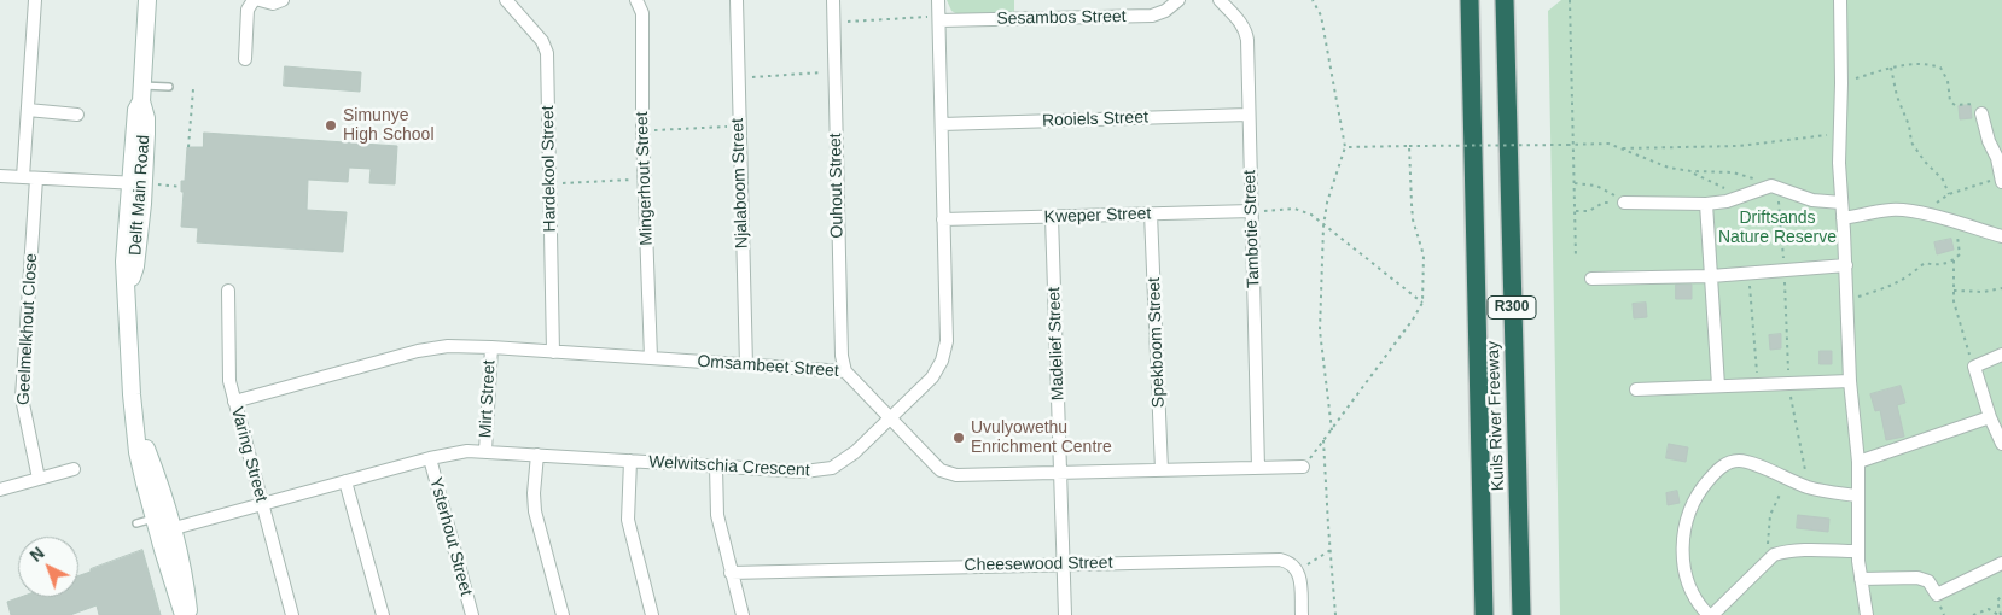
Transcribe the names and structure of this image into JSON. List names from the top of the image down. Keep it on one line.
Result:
{"streets":{"highway":["R300","Kuils River Freeway"],"street":["Sesambos Street","Rooiels Street","Hardekool Street","Mingerhout Street","Njalaboom Street","Ouhout Street","Delft Main Road","Kweper Street","Tambotie Street","Geelmelkhout Close","Spekboom Street","Madelief Street","Omsambeet Street","Mirt Street","Varing Street","Welwitschia Crescent","Ysterhout Street","Cheesewood Street"]},"crossings":[["Sesambos Street","Welwitschia Crescent"],["Rooiels Street","Tambotie Street"],["Rooiels Street","Welwitschia Crescent"],["Hardekool Street","Omsambeet Street"],["Mingerhout Street","Omsambeet Street"],["Njalaboom Street","Omsambeet Street"],["Ouhout Street","Omsambeet Street"],["Delft Main Road","Welwitschia Crescent"],["Kweper Street","Tambotie Street"],["Kweper Street","Spekboom Street"],["Kweper Street","Madelief Street"],["Kweper Street","Welwitschia Crescent"],["Tambotie Street","Omsambeet Street"],["Spekboom Street","Omsambeet Street"],["Madelief Street","Omsambeet Street"],["Madelief Street","Cheesewood Street"],["Omsambeet Street","Mirt Street"],["Omsambeet Street","Varing Street"],["Omsambeet Street","Welwitschia Crescent"],["Mirt Street","Welwitschia Crescent"],["Varing Street","Welwitschia Crescent"],["Welwitschia Crescent","Ysterhout Street"]],"parks":["Driftsands Nature Reserve"],"places":["Simunye High School","Uvulyowethu Enrichment Centre"],"north":"top left"}
